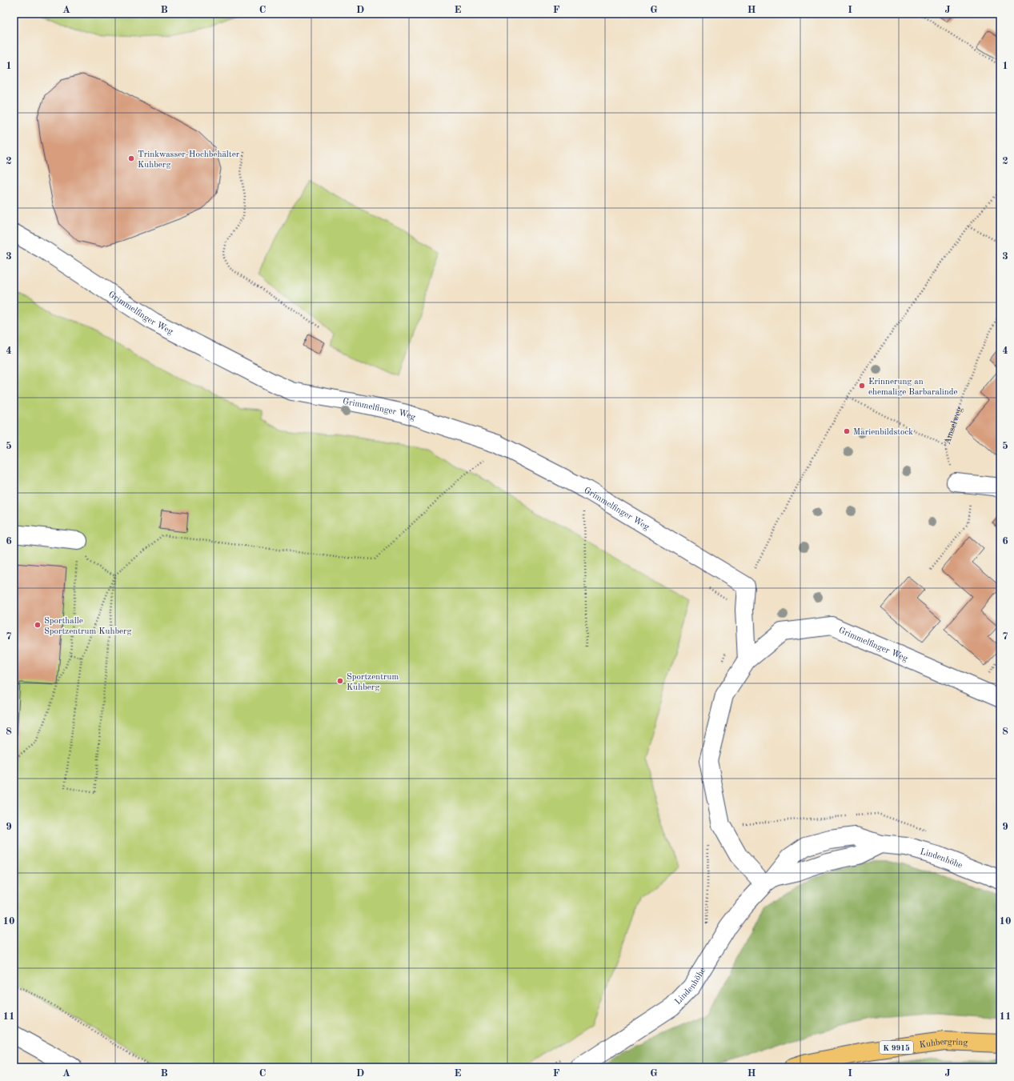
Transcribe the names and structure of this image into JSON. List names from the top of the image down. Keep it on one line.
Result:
{"streets":{"main road":["Kuhbergring","K 9915"],"street":["Grimmelfinger Weg","Lindenhöhe"],"path":["Amselweg"]},"crossings":[["Grimmelfinger Weg","Lindenhöhe"]],"places":["Trinkwasser-Hochbehälter Kuhberg","Erinnerung an ehemalige Barbaralinde","Marienbildstock","Sporthalle Sportzentrum Kuhberg","Sportzentrum Kuhberg"],"grid":{"columns":["A","B","C","D","E","F","G","H","I","J"],"rows":["1","2","3","4","5","6","7","8","9","10","11"]}}
